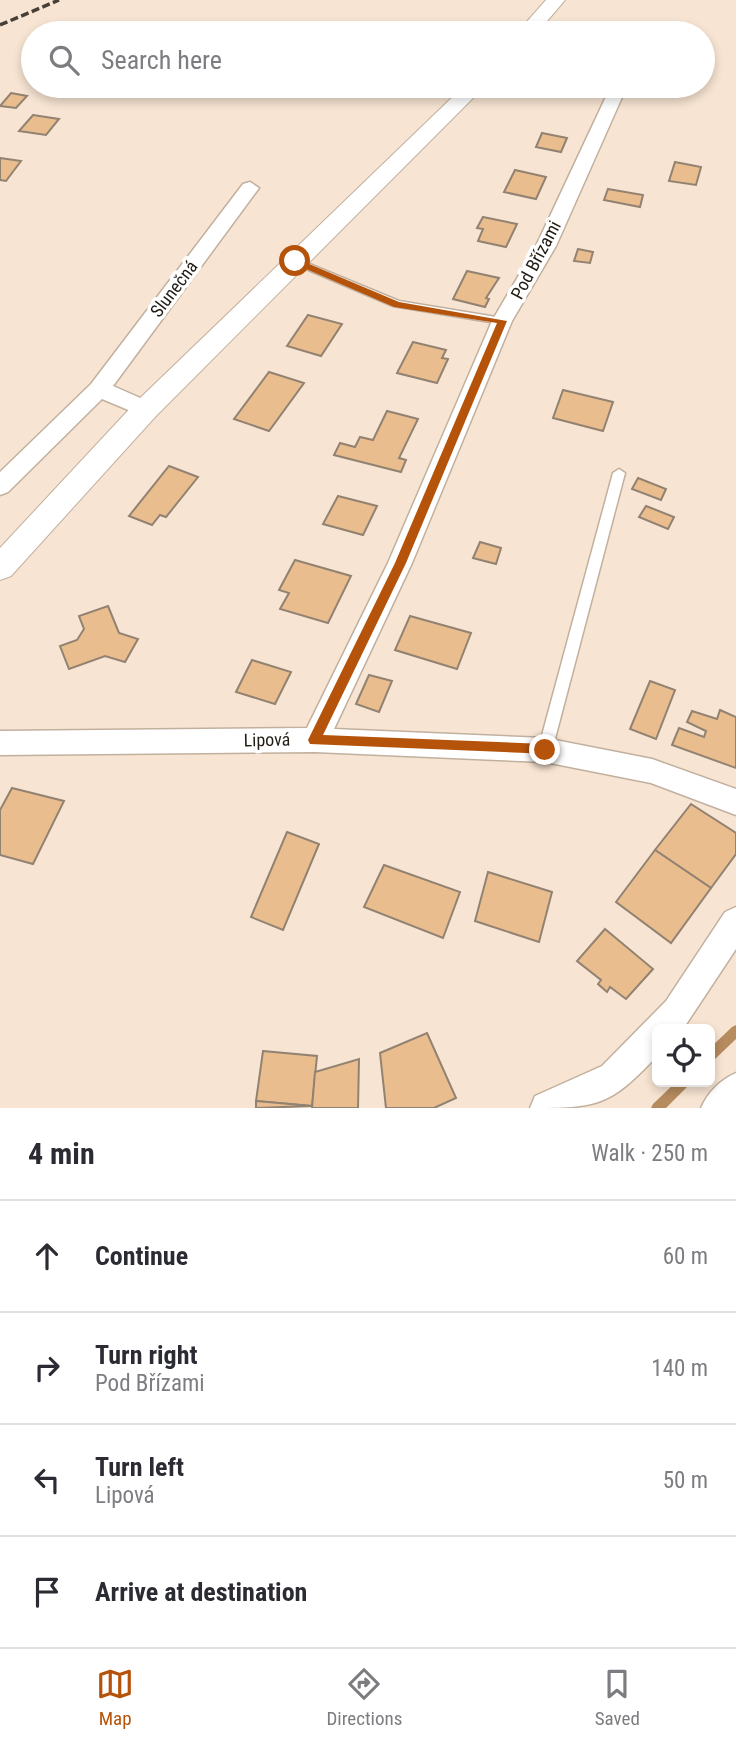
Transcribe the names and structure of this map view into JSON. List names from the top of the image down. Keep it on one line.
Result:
{"streets":{"street":["Pod Břízami","Slunečná","Lipová"]},"crossings":[["Pod Břízami","Lipová"]],"page":{"search":"Search here","heading":["4 min","Walk · 250 m"],"list":[["Continue","60 m"],["Turn right","Pod Břízami","140 m"],["Turn left","Lipová","50 m"],"Arrive at destination"],"nav":["Map","Directions","Saved"]}}
